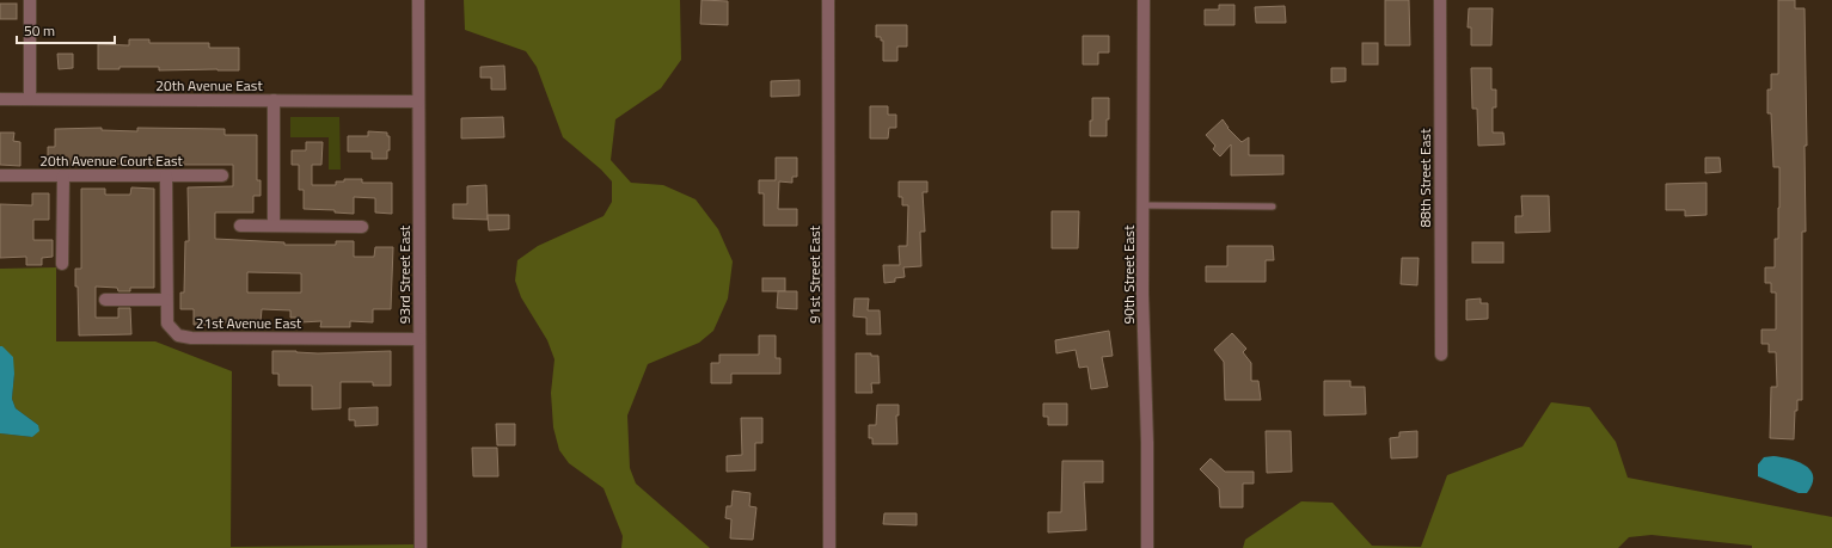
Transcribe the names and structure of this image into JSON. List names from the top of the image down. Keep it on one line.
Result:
{"streets":{"street":["20th Avenue East","20th Avenue Court East","88th Street East","93rd Street East","91st Street East","90th Street East","21st Avenue East"]},"crossings":[["20th Avenue East","93rd Street East"],["20th Avenue Court East","21st Avenue East"],["93rd Street East","21st Avenue East"]],"scale_bar":"50 m"}
